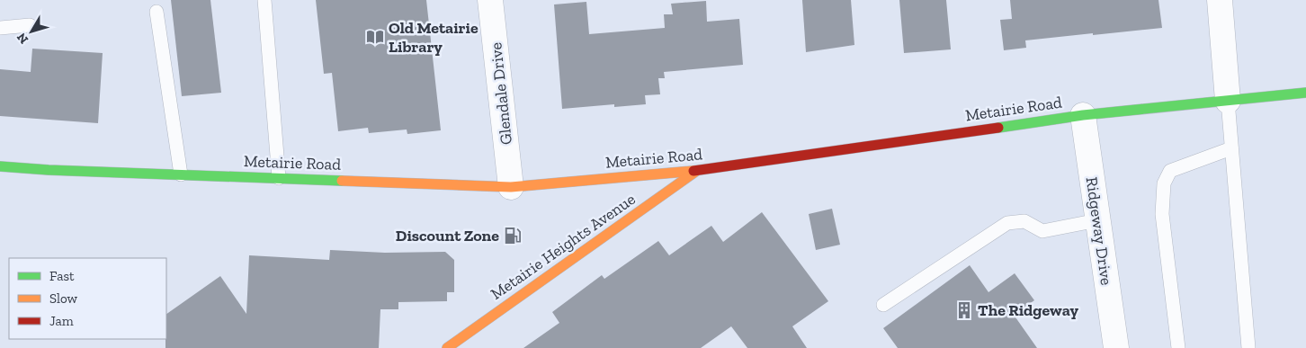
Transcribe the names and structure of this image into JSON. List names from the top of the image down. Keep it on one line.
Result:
{"streets":{"main road":["Metairie Road","Metairie Heights Avenue"],"street":["Glendale Drive","Ridgeway Drive"]},"crossings":[["Glendale Drive","Metairie Road"],["Metairie Road","Ridgeway Drive"],["Metairie Road","Metairie Heights Avenue"]],"places":{"library":["Old Metairie Library"],"fuel station":["Discount Zone"],"building":["The Ridgeway"]},"legend":["Fast","Slow","Jam"],"north":"bottom left"}
